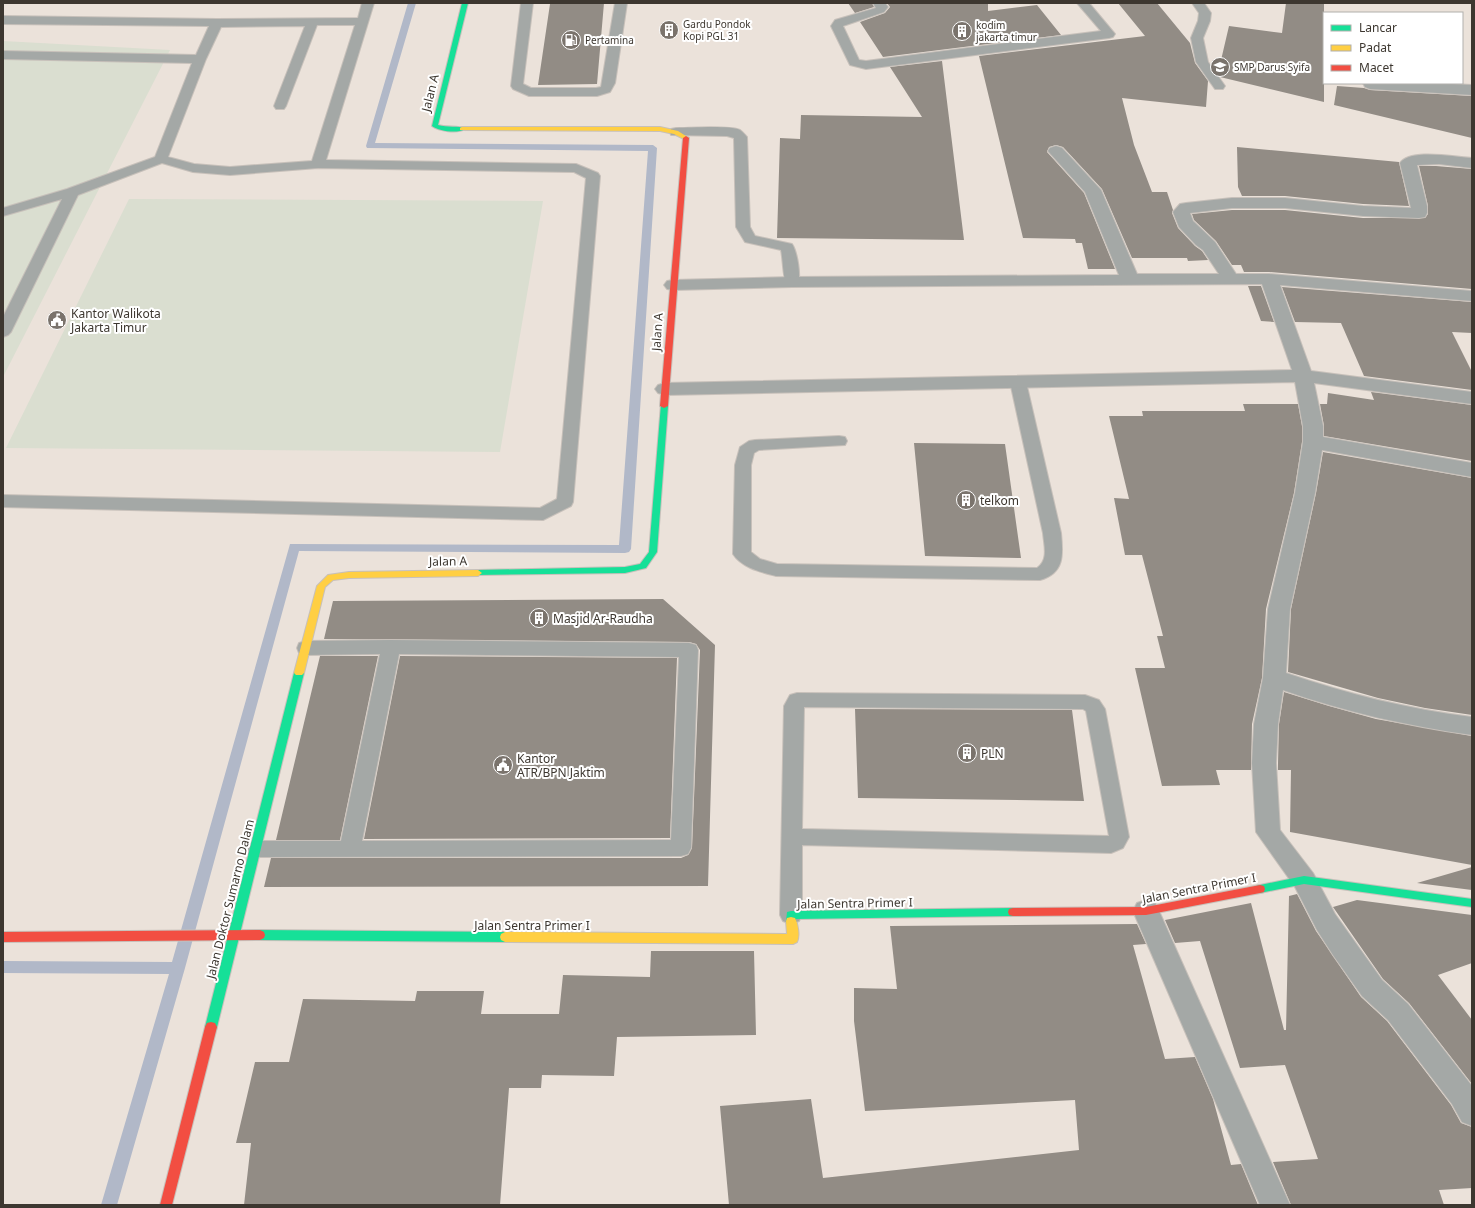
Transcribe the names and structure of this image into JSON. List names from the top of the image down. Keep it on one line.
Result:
{"streets":{"street":["Jalan A","Jalan Sentra Primer I","Jalan Doktor Sumarno Dalam"]},"crossings":[["Jalan A","Jalan Doktor Sumarno Dalam"],["Jalan Sentra Primer I","Jalan Doktor Sumarno Dalam"]],"places":{"building":["Gardu Pondok Kopi PGL 31","kodim jakarta timur","telkom","Masjid Ar-Raudha","PLN"],"fuel station":["Pertamina"],"school or university":["SMP Darus Syifa"],"public building":["Kantor Walikota Jakarta Timur","Kantor ATR/BPN Jaktim"]},"legend":["Lancar","Padat","Macet"]}
